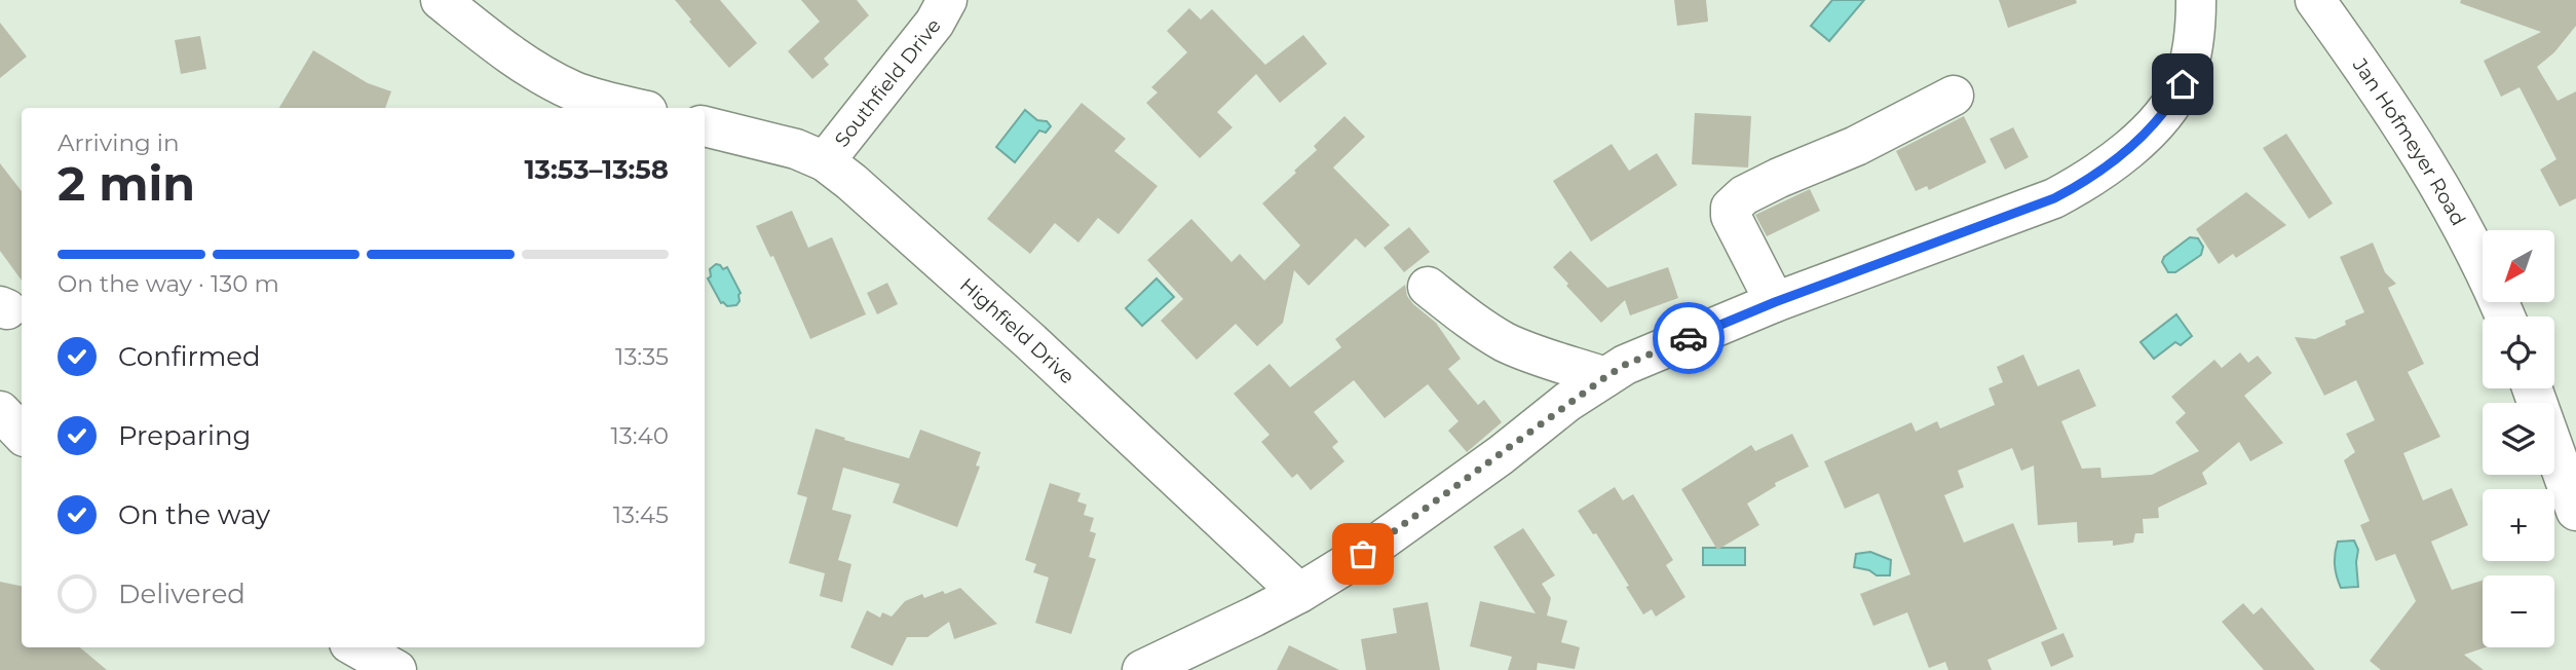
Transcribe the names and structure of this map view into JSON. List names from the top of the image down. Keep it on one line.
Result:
{"streets":{"street":["Southfield Drive","Jan Hofmeyer Road","Highfield Drive"]},"crossings":[["Southfield Drive","Highfield Drive"]],"north":"bottom left","page":{"heading":["2 min","Arriving in","13:53–13:58"],"map_buttons":["+","−"],"bar":"On the way · 130 m","list":[["Confirmed","13:35"],["Preparing","13:40"],["On the way","13:45"],"Delivered"]}}
